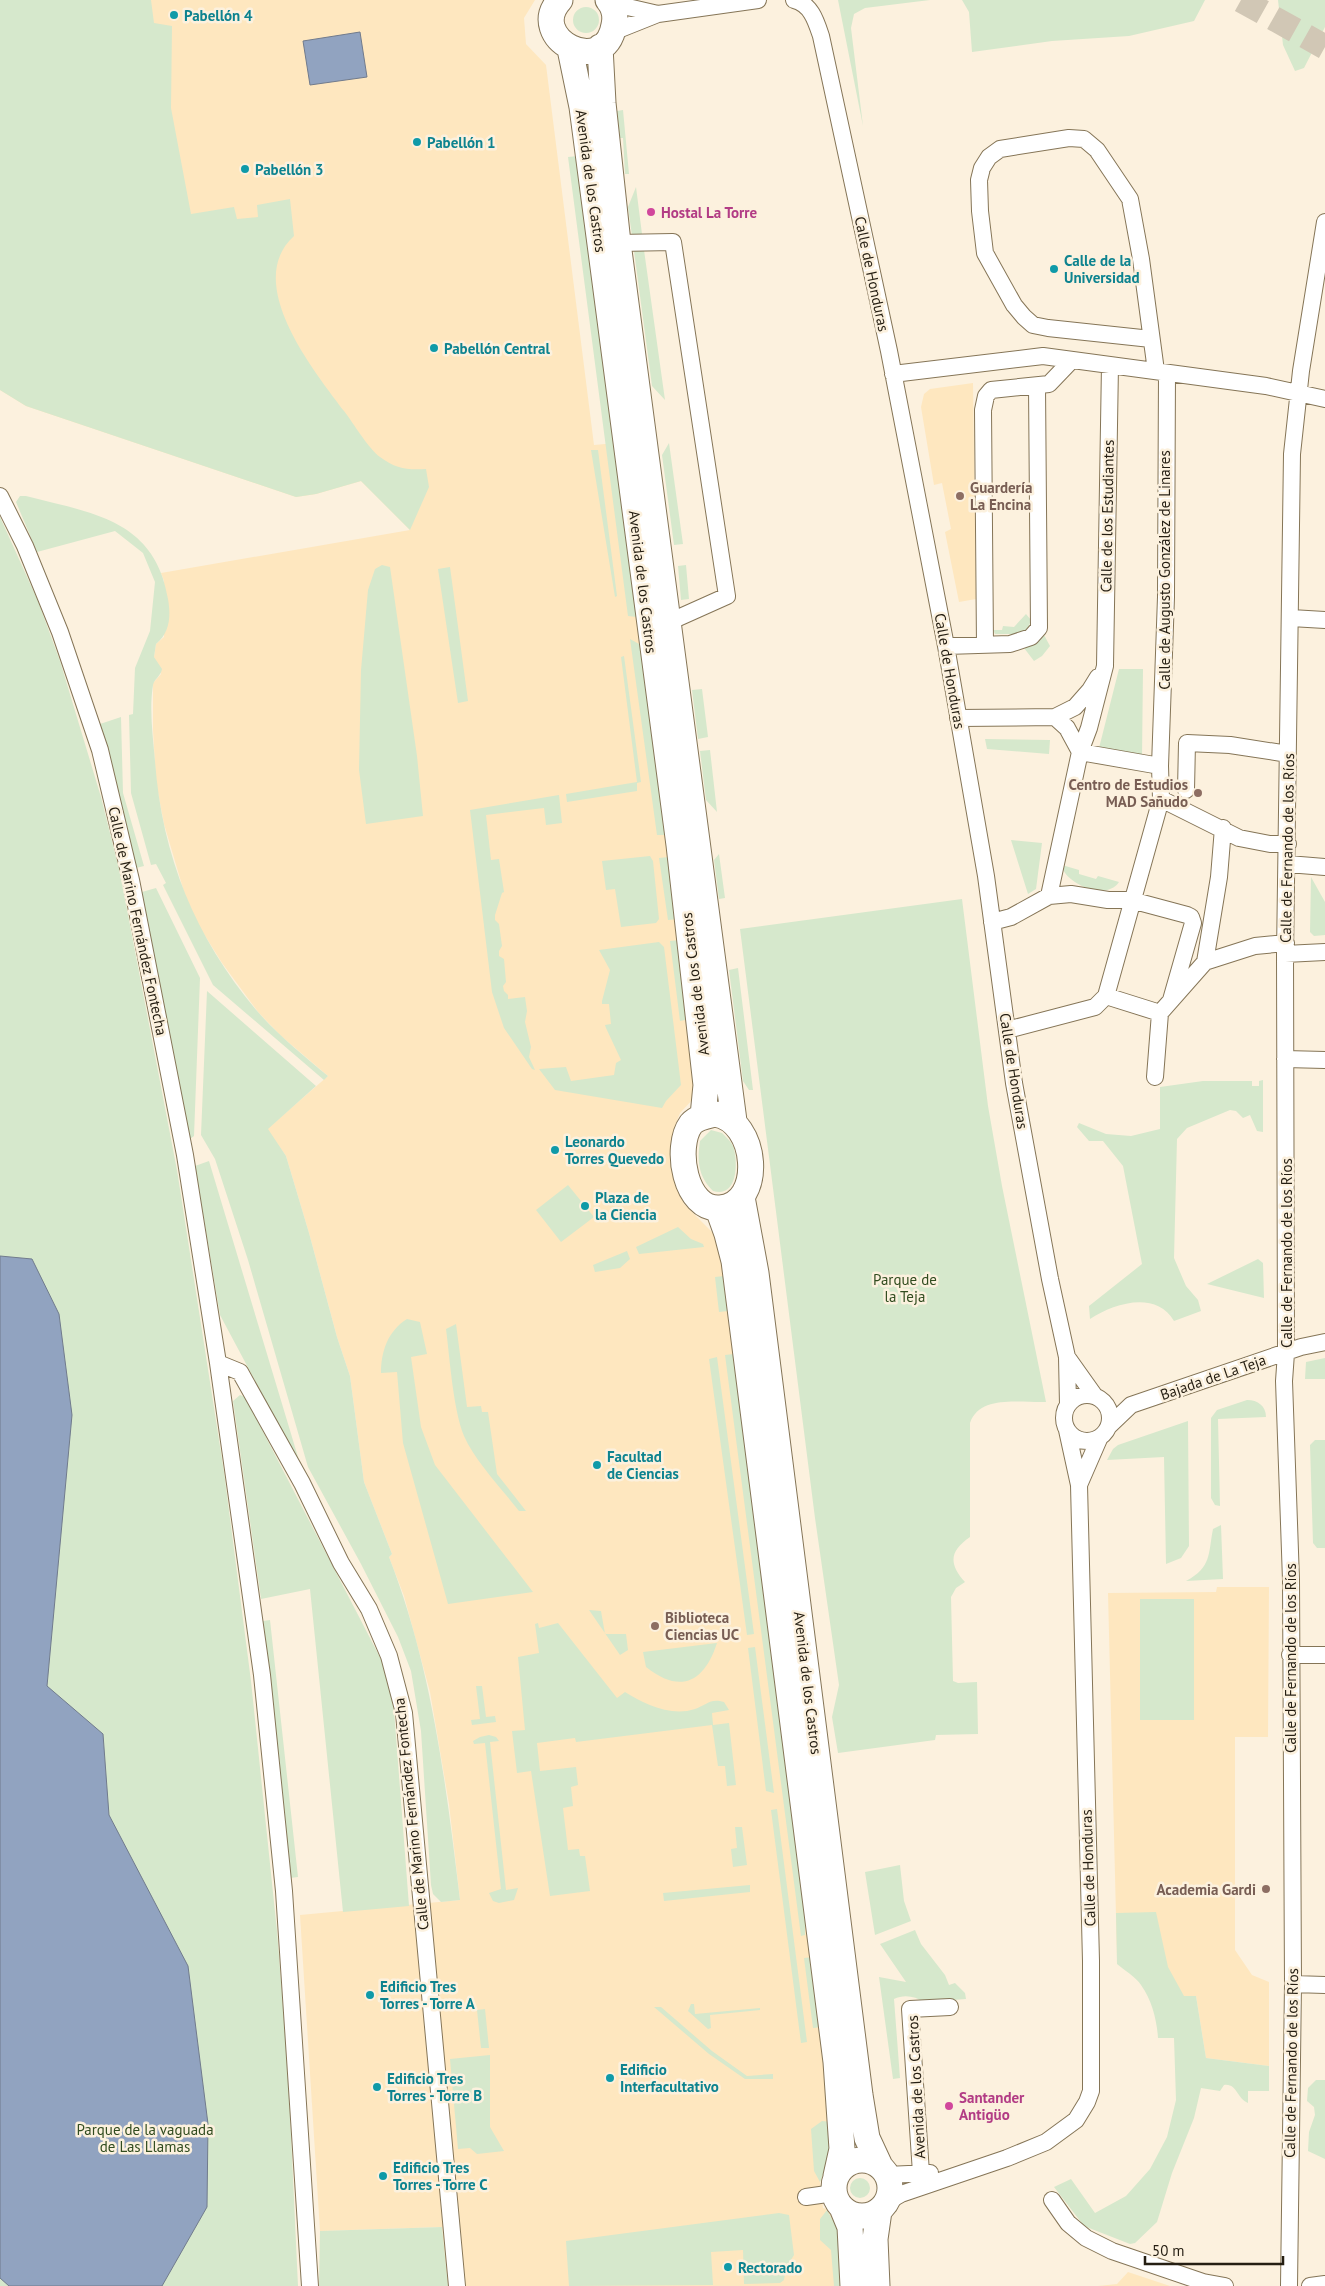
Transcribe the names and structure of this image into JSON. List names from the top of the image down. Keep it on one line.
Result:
{"streets":{"main road":["Avenida de los Castros"],"street":["Calle de Honduras","Calle de los Estudiantes","Calle de Augusto González de Linares","Calle de Fernando de los Ríos","Calle de Marino Fernández Fontecha","Bajada de La Teja"]},"crossings":[["Avenida de los Castros","Calle de Honduras"],["Calle de Honduras","Bajada de La Teja"],["Calle de Fernando de los Ríos","Bajada de La Teja"]],"parks":["Parque de la Teja","Parque de la vaguada de Las Llamas"],"places":["Pabellón 4","Pabellón 1","Pabellón 3","Hostal La Torre","Calle de la Universidad","Pabellón Central","Guardería La Encina","Centro de Estudios MAD Sañudo","Leonardo Torres Quevedo","Plaza de la Ciencia","Facultad de Ciencias","Biblioteca Ciencias UC","Academia Gardi","Edificio Tres Torres - Torre A","Edificio Interfacultativo","Edificio Tres Torres - Torre B","Santander Antigüo","Edificio Tres Torres - Torre C","Rectorado"],"scale_bar":"50 m"}
